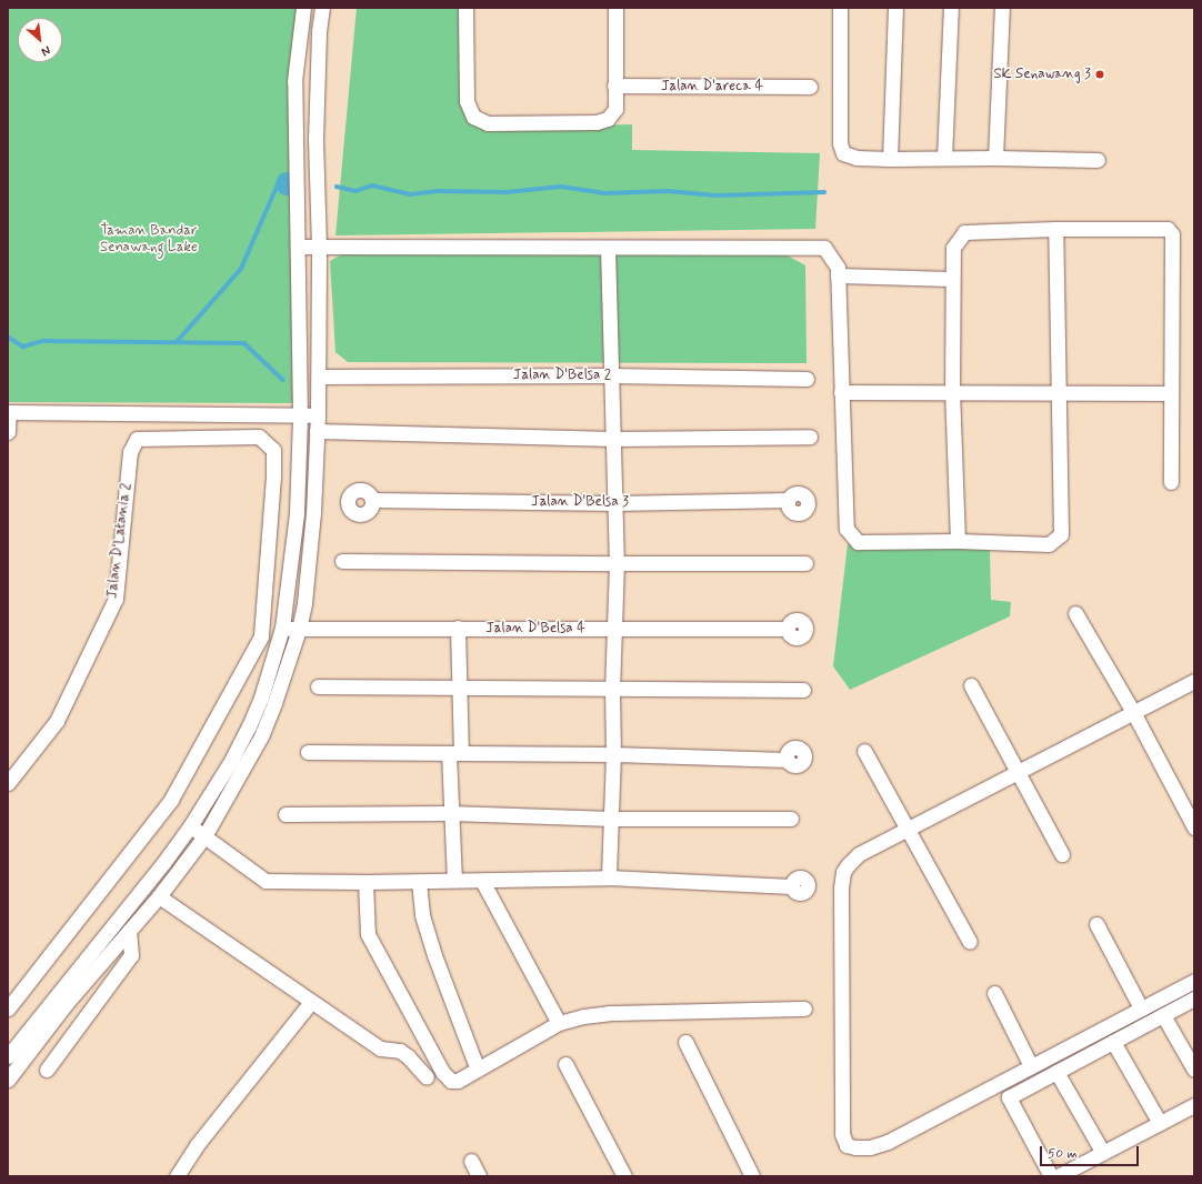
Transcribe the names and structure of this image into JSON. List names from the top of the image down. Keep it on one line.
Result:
{"streets":{"street":["Jalan D'areca 4","Jalan D'Belsa 2","Jalan D'Belsa 3","Jalan D’Latania 2","Jalan D'Belsa 4"]},"parks":["Taman Bandar Senawang Lake"],"places":["SK Senawang 3"],"scale_bar":"50 m","north":"bottom right"}
